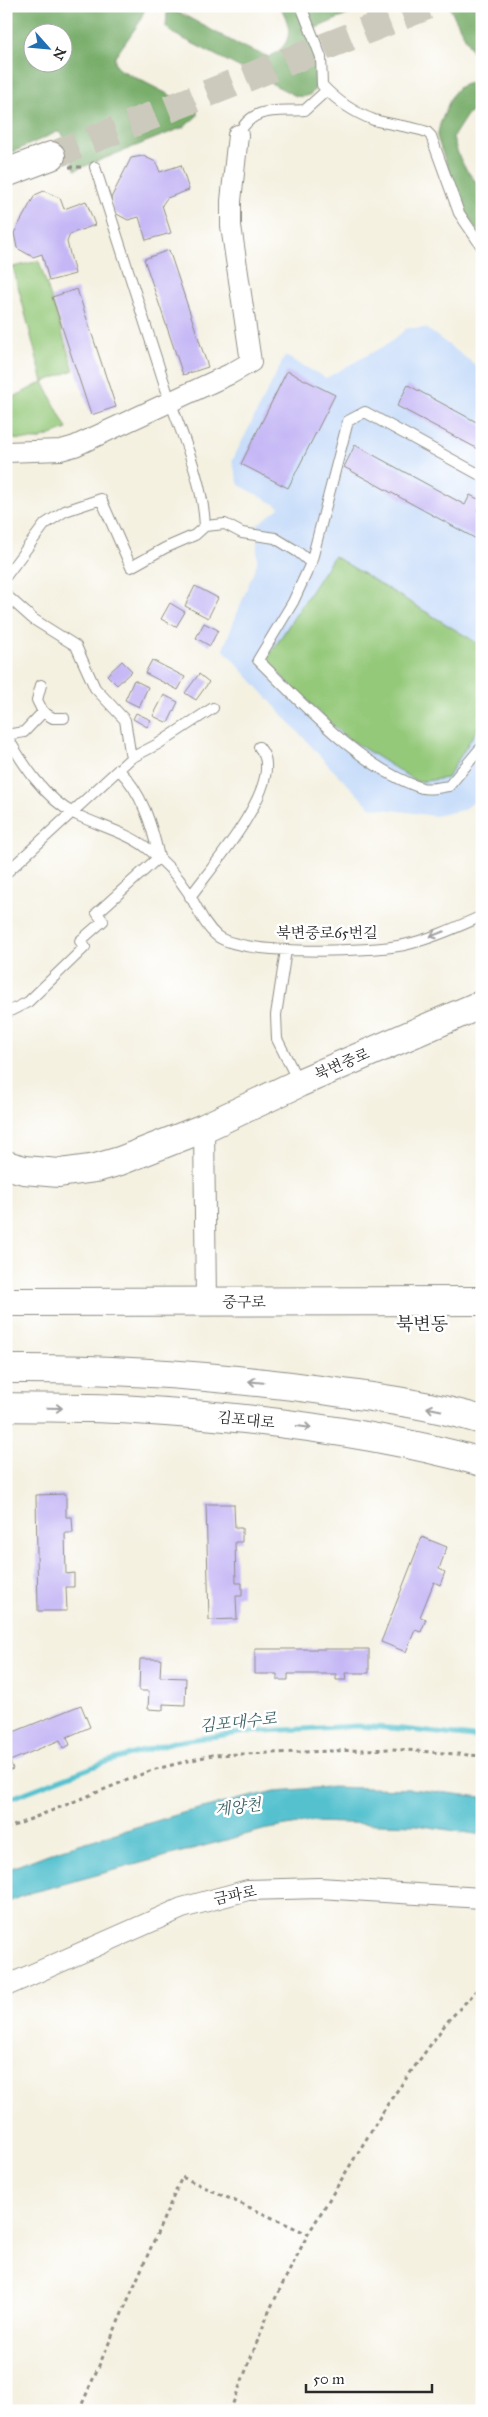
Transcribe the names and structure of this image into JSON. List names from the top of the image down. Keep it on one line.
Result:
{"streets":{"street":["북변중로","중구로","김포대로","금파로"],"lane":["북변중로65번길"]},"one_way":["북변중로65번길"],"districts":["북변동"],"water":["김포대수로","계양천"],"scale_bar":"50 m","north":"bottom right"}
